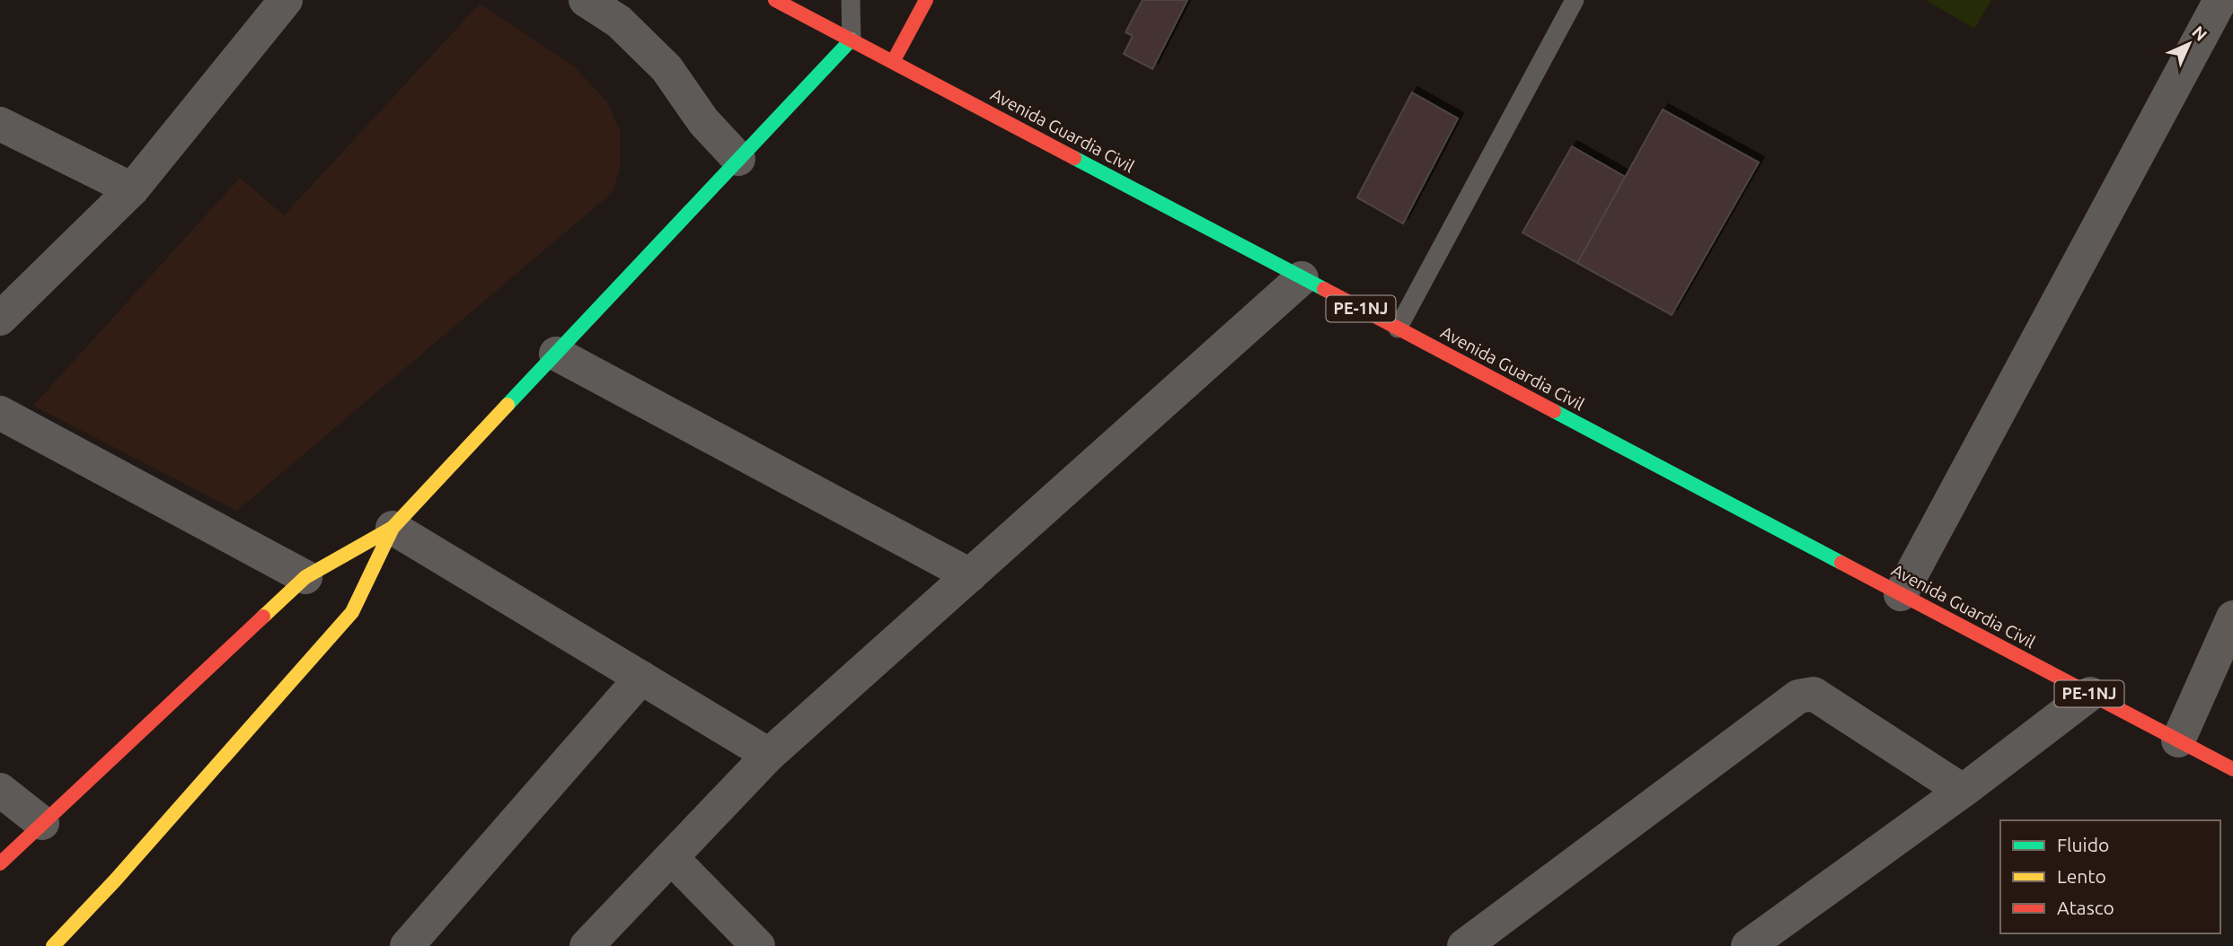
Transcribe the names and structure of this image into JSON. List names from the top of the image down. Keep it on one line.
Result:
{"streets":{"main road":["Avenida Guardia Civil","PE-1NJ"]},"legend":["Fluido","Lento","Atasco"],"north":"top right"}
